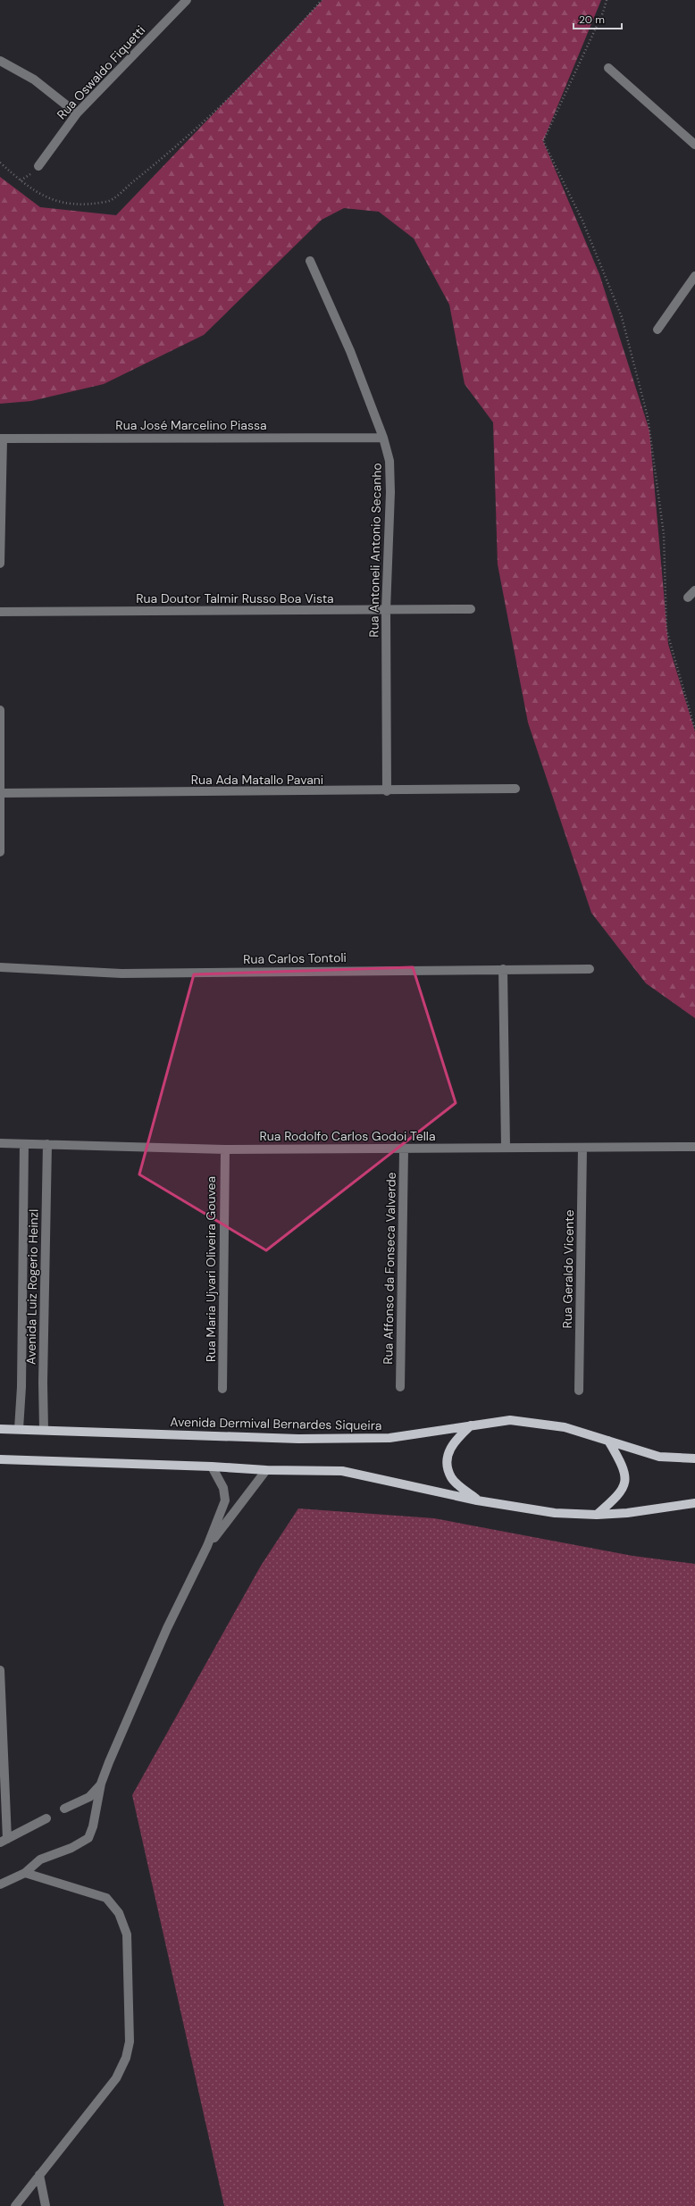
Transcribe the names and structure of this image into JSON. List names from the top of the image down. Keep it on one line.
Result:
{"streets":{"main road":["Avenida Dermival Bernardes Siqueira"],"street":["Rua Oswaldo Fiquetti","Rua José Marcelino Piassa","Rua Antoneli Antonio Secanho","Rua Doutor Talmir Russo Boa Vista","Rua Ada Matallo Pavani","Rua Carlos Tontoli","Rua Rodolfo Carlos Godoi Tella","Rua Affonso da Fonseca Valverde","Rua Maria Ujvari Oliveira Gouvea","Rua Geraldo Vicente","Avenida Luiz Rogerio Heinzl"]},"crossings":[["Rua José Marcelino Piassa","Rua Antoneli Antonio Secanho"],["Rua Antoneli Antonio Secanho","Rua Doutor Talmir Russo Boa Vista"],["Rua Antoneli Antonio Secanho","Rua Ada Matallo Pavani"],["Rua Rodolfo Carlos Godoi Tella","Rua Affonso da Fonseca Valverde"],["Rua Rodolfo Carlos Godoi Tella","Rua Maria Ujvari Oliveira Gouvea"],["Rua Rodolfo Carlos Godoi Tella","Rua Geraldo Vicente"],["Rua Rodolfo Carlos Godoi Tella","Avenida Luiz Rogerio Heinzl"],["Avenida Luiz Rogerio Heinzl","Avenida Dermival Bernardes Siqueira"]],"scale_bar":"20 m"}
